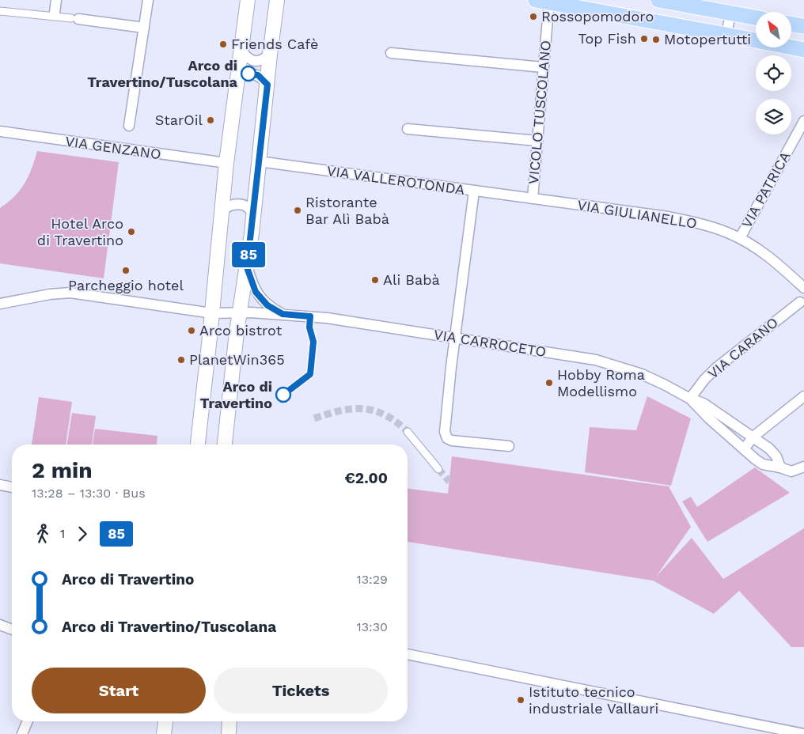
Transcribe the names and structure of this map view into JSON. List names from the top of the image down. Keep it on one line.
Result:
{"streets":{"street":["VICOLO TUSCOLANO","VIA GENZANO","VIA VALLEROTONDA","VIA PATRICA","VIA GIULIANELLO","VIA CARROCETO","VIA CARANO"]},"crossings":[["VICOLO TUSCOLANO","VIA VALLEROTONDA"],["VICOLO TUSCOLANO","VIA GIULIANELLO"],["VIA VALLEROTONDA","VIA GIULIANELLO"],["VIA PATRICA","VIA GIULIANELLO"],["VIA CARROCETO","VIA CARANO"]],"places":["Rossopomodoro","Top Fish","Motopertutti","Friends Cafè","Arco di Travertino/Tuscolana","StarOil","Ristorante Bar Alì Babà","Hotel Arco di Travertino","Parcheggio hotel","Ali Babà","Arco bistrot","PlanetWin365","Hobby Roma Modellismo","Arco di Travertino","Istituto tecnico industriale Vallauri"],"lines":["bus line 85"],"north":"top left","page":{"on_map":"85","heading":["2 min","13:28 – 13:30 · Bus","€2.00"],"legs":["1","85"],"list":[{"name":"Arco di Travertino","value":"13:29"},{"name":"Arco di Travertino/Tuscolana","value":"13:30"}],"buttons":["Start","Tickets"]}}
